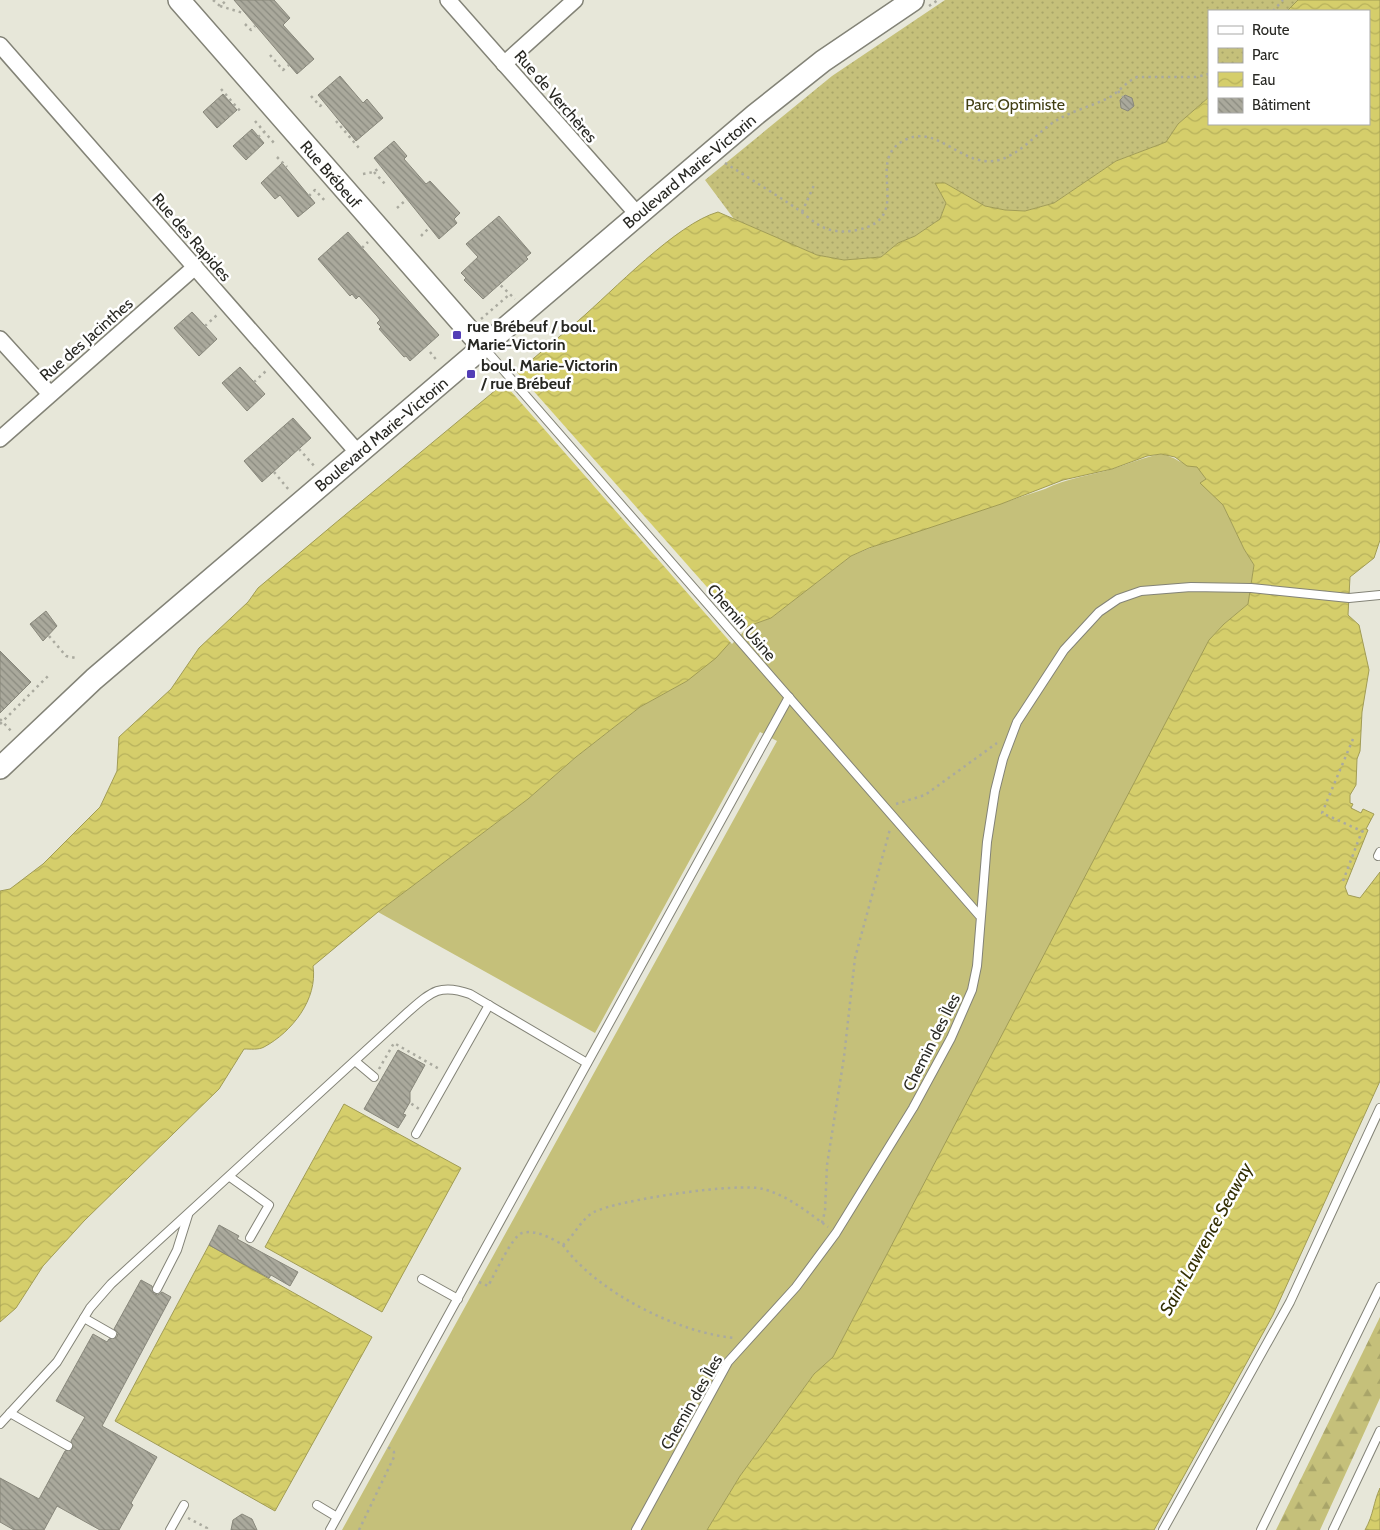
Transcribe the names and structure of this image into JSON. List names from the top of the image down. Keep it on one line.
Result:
{"streets":{"street":["Rue de Verchères","Boulevard Marie-Victorin","Rue Brébeuf","Rue des Rapides","Rue des Jacinthes"],"lane":["Chemin Usine","Chemin des Îles"]},"crossings":[["Rue de Verchères","Boulevard Marie-Victorin"],["Boulevard Marie-Victorin","Rue Brébeuf"],["Boulevard Marie-Victorin","Rue des Rapides"],["Boulevard Marie-Victorin","Chemin Usine"],["Rue Brébeuf","Chemin Usine"],["Rue des Rapides","Rue des Jacinthes"],["Chemin Usine","Chemin des Îles"]],"water":["Saint Lawrence Seaway"],"parks":["Parc Optimiste"],"places":{"transit":["rue Brébeuf / boul. Marie-Victorin","boul. Marie-Victorin / rue Brébeuf"]},"legend":["Route","Parc","Eau","Bâtiment"]}
